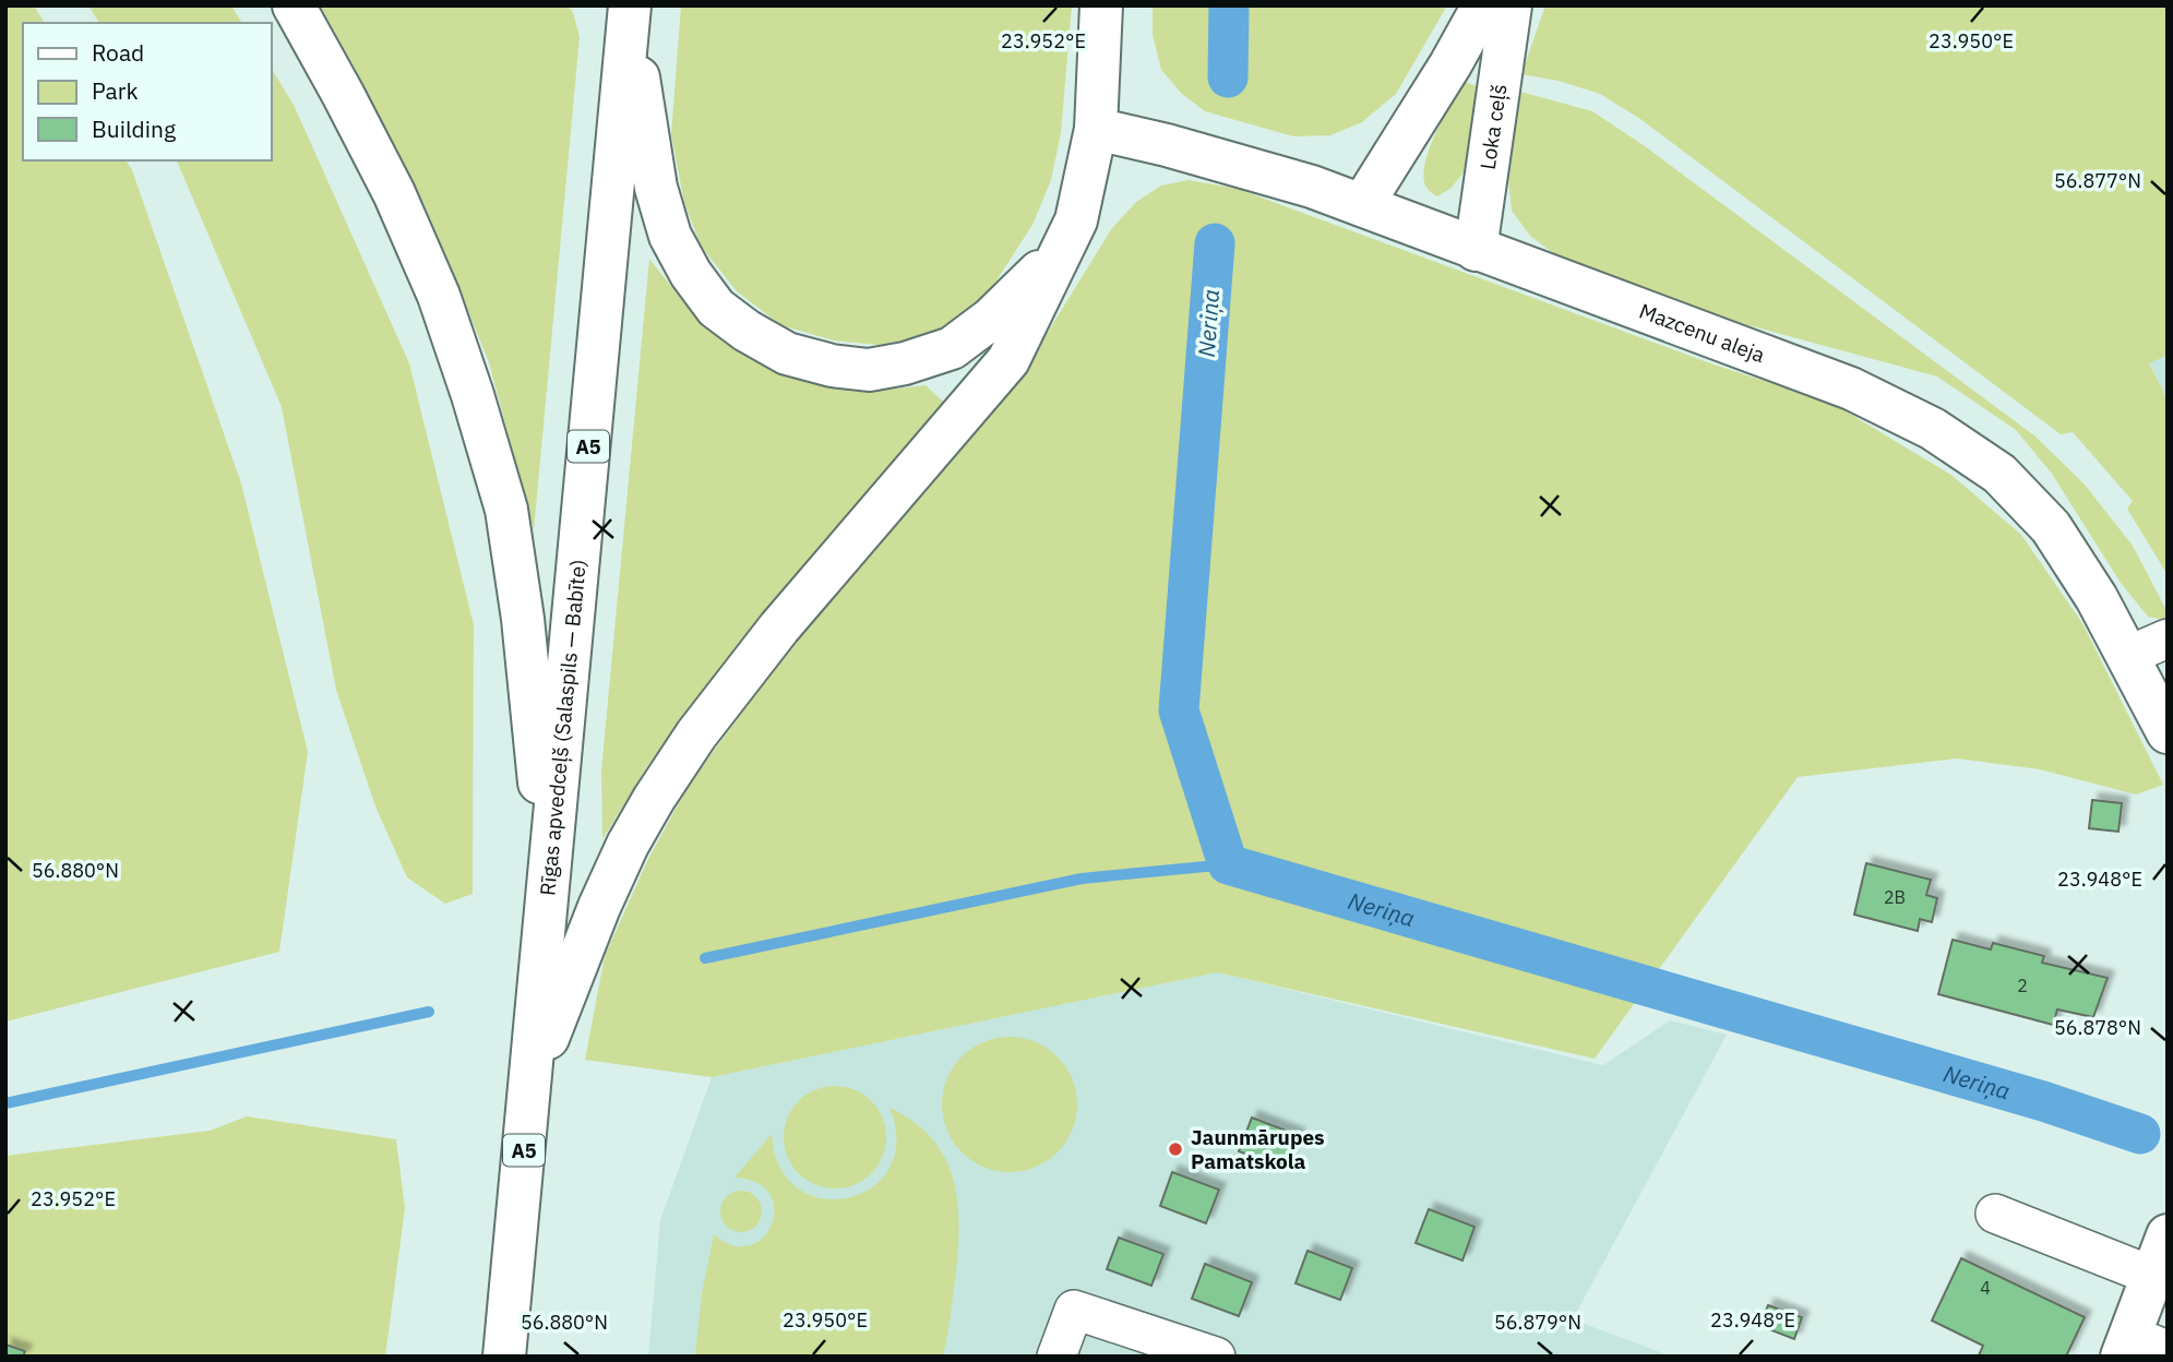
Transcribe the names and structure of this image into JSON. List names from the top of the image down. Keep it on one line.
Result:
{"streets":{"main road":["Loka ceļš","Mazcenu aleja","A5","Rīgas apvedceļš (Salaspils — Babīte)"]},"crossings":[["Loka ceļš","Mazcenu aleja"]],"water":["Neriņa"],"places":["Jaunmārupes Pamatskola"],"house_numbers":["2B","2","4"],"legend":["Road","Park","Building"],"coordinates":["23.952°E","23.950°E","56.877°N","56.880°N","23.948°E","56.878°N","56.879°N"]}
